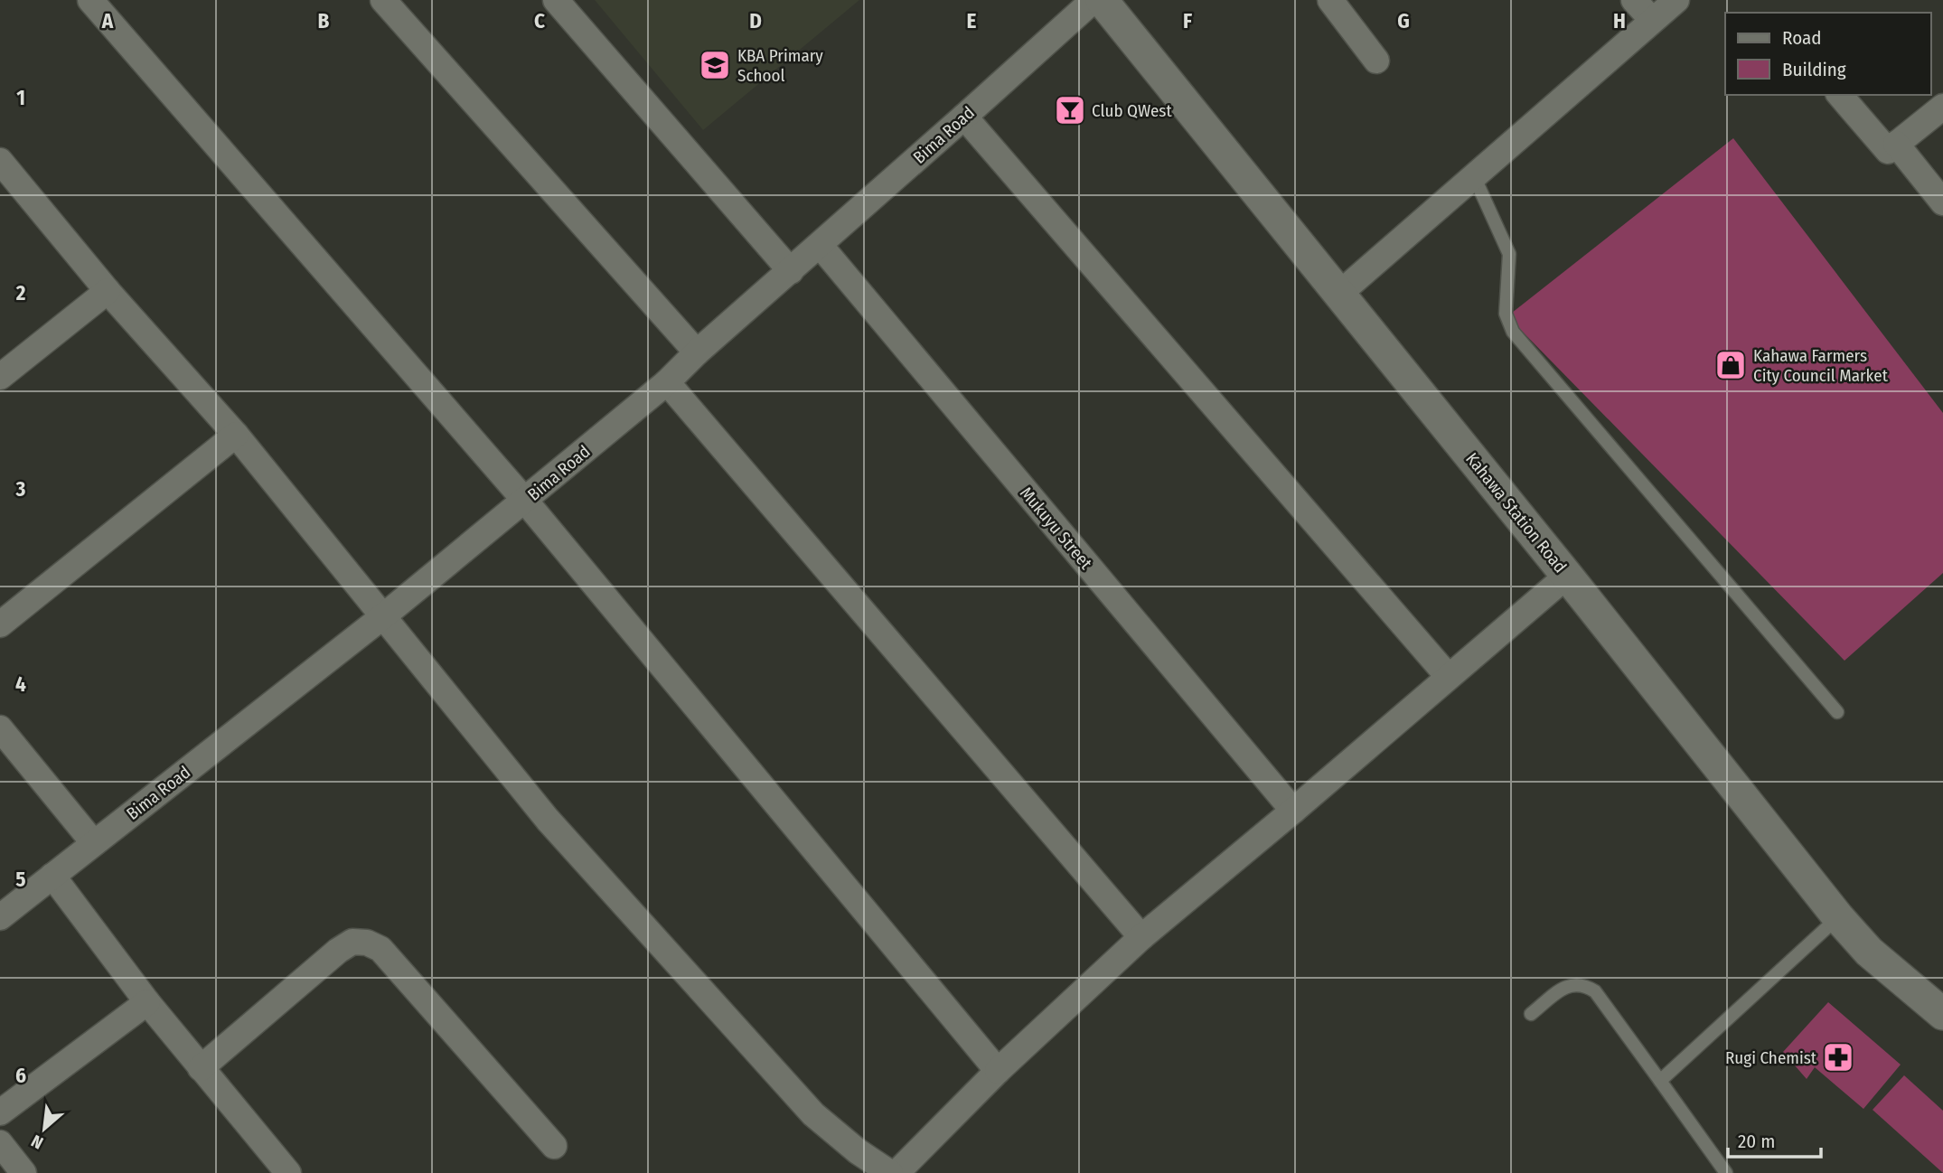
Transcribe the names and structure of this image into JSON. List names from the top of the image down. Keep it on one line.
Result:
{"streets":{"street":["Bima Road","Kahawa Station Road","Mukuyu Street"]},"crossings":[["Bima Road","Mukuyu Street"]],"places":{"school or university":["KBA Primary School"],"bar":["Club QWest"],"shop":["Kahawa Farmers City Council Market"],"pharmacy":["Rugi Chemist"]},"legend":["Road","Building"],"scale_bar":"20 m","north":"bottom left","grid":{"columns":["A","B","C","D","E","F","G","H"],"rows":["1","2","3","4","5","6"]}}
